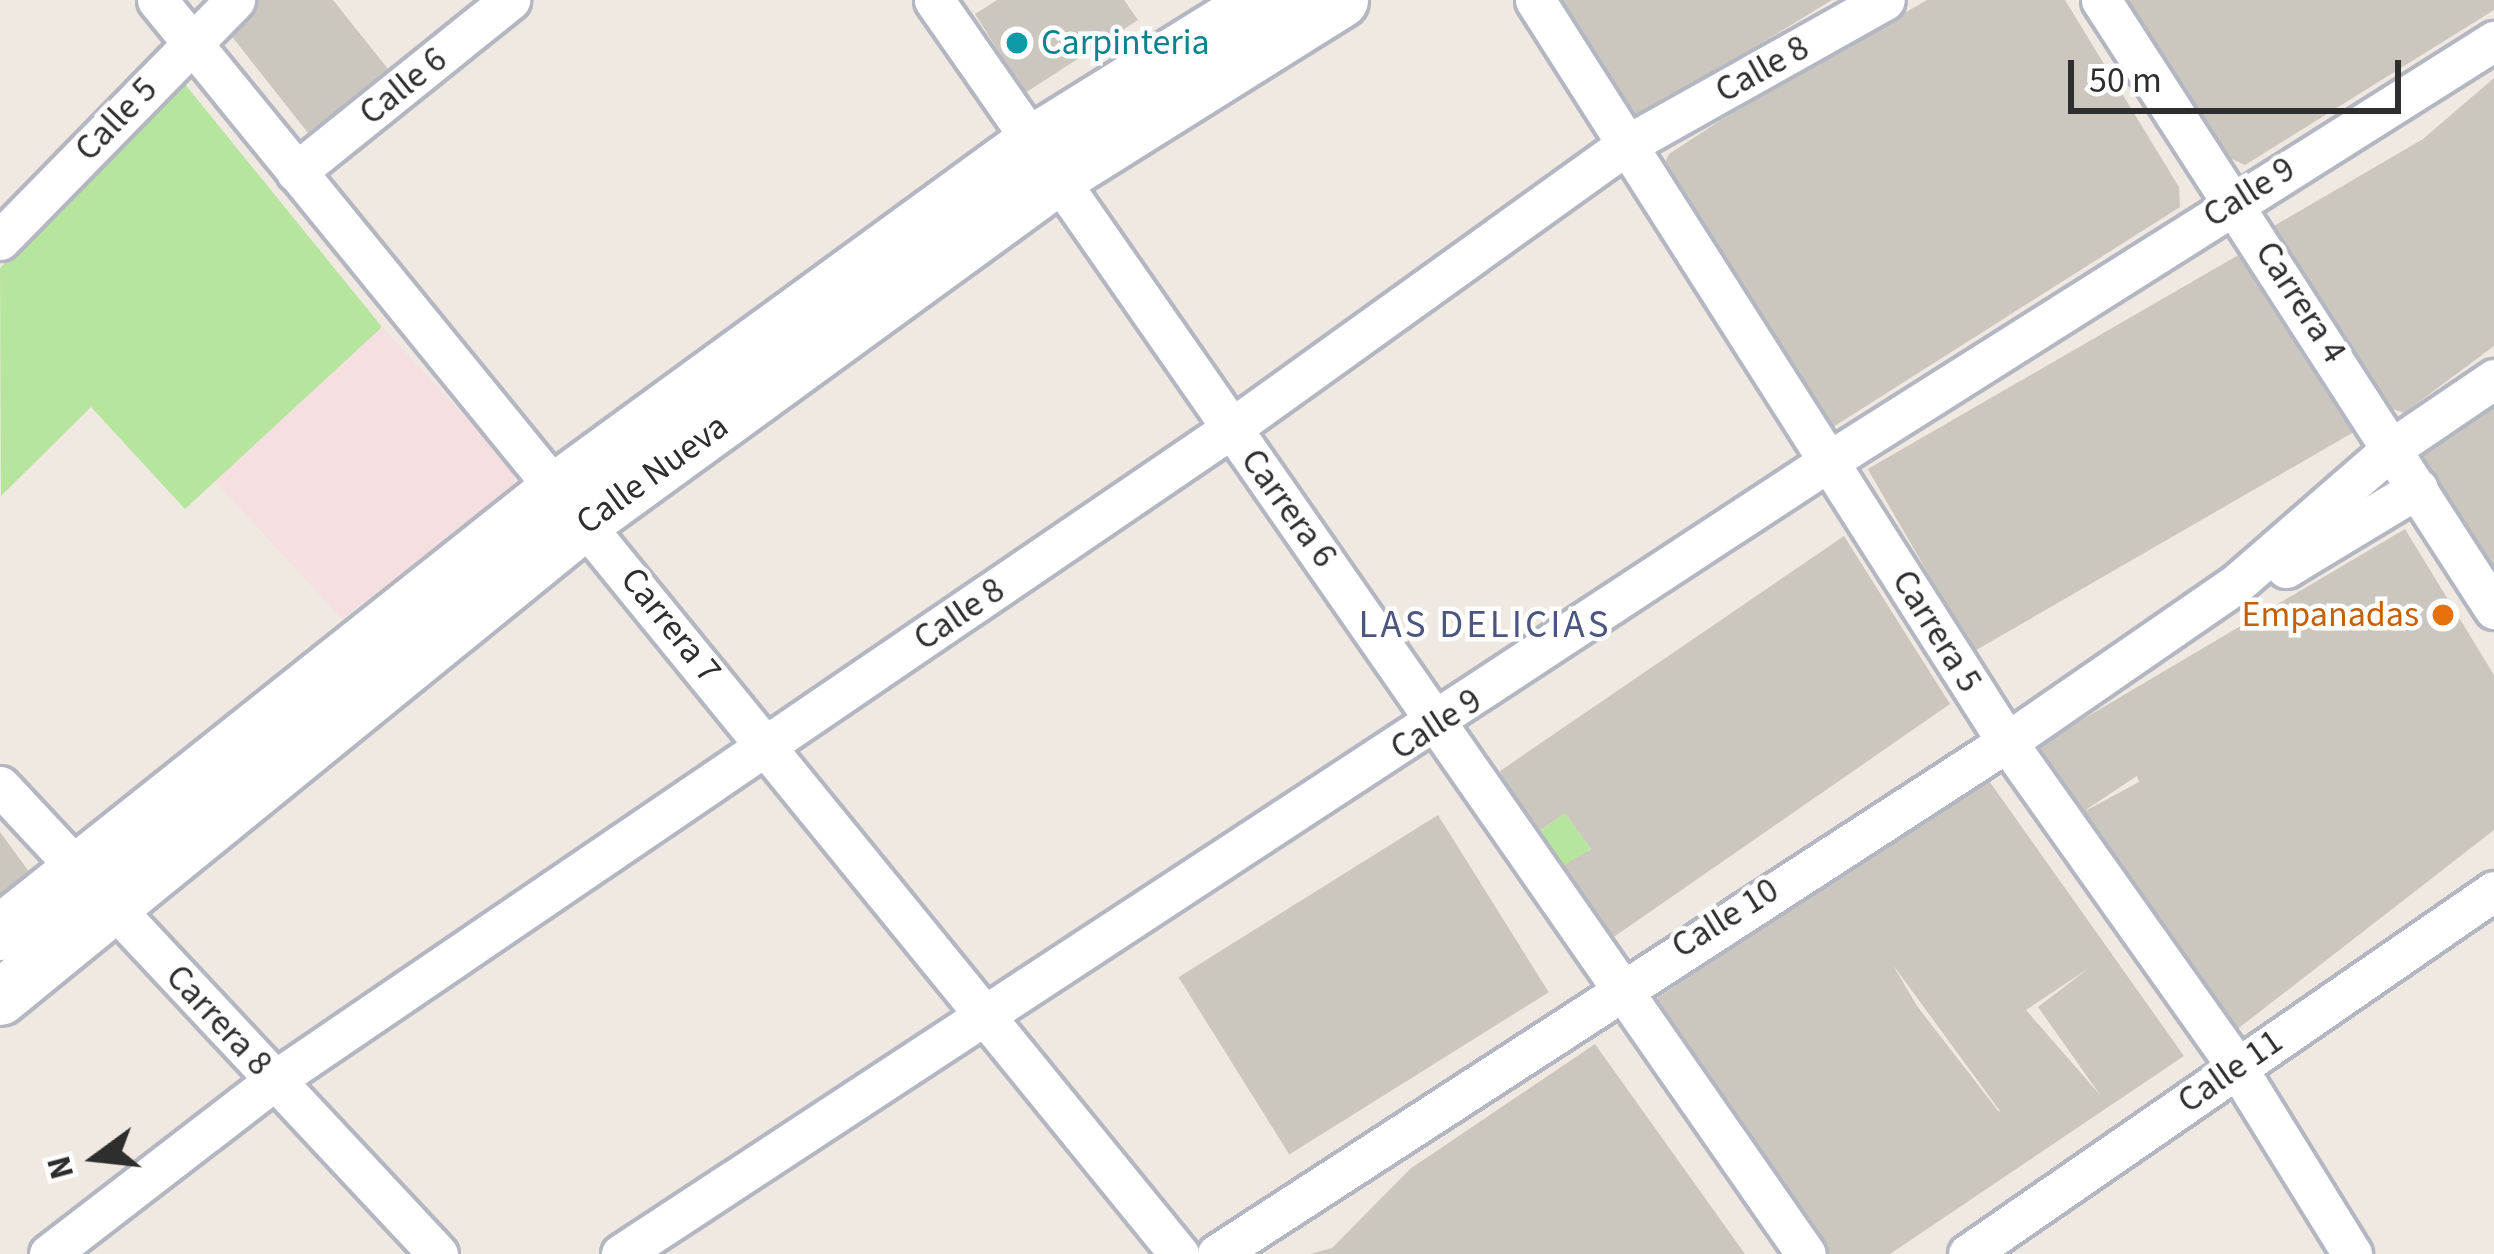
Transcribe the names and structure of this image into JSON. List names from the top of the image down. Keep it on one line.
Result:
{"streets":{"main road":["Calle Nueva"],"street":["Calle 8","Calle 6","Calle 5","Calle 9","Carrera 4","Carrera 6","Carrera 7","Carrera 5","Calle 10","Carrera 8","Calle 11"]},"crossings":[["Calle 8","Carrera 6"],["Calle 8","Carrera 7"],["Calle 8","Carrera 5"],["Calle 8","Carrera 8"],["Calle 6","Carrera 7"],["Calle 5","Carrera 7"],["Calle 9","Carrera 4"],["Calle 9","Carrera 6"],["Calle 9","Carrera 7"],["Calle 9","Carrera 5"],["Carrera 4","Calle 10"],["Calle Nueva","Carrera 6"],["Calle Nueva","Carrera 7"],["Calle Nueva","Carrera 8"],["Carrera 6","Calle 10"],["Carrera 5","Calle 10"],["Carrera 5","Calle 11"]],"districts":["LAS DELICIAS"],"places":["Carpinteria","Empanadas"],"scale_bar":"50 m","north":"left"}
